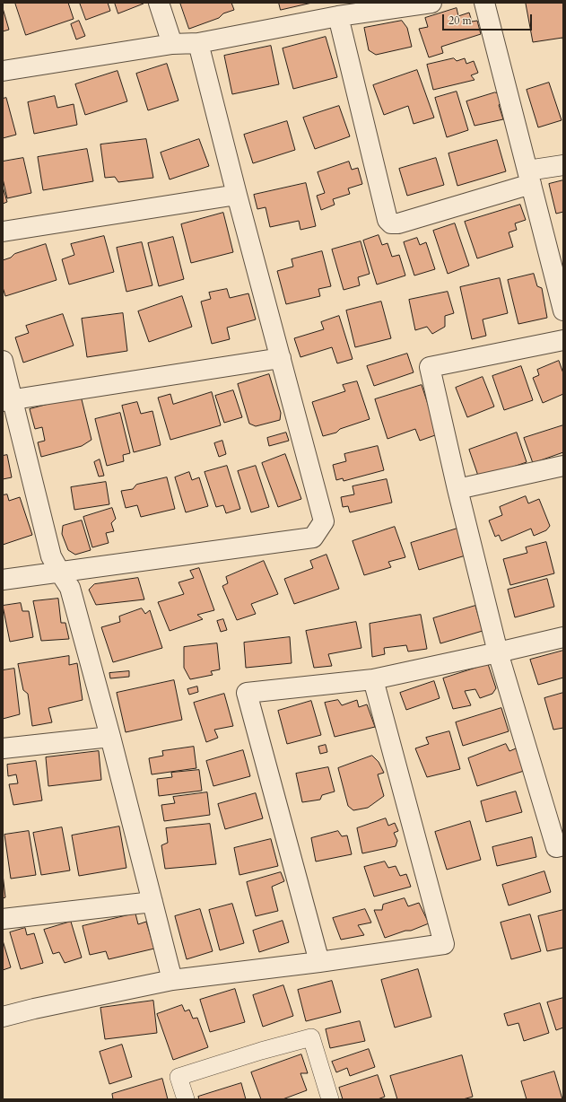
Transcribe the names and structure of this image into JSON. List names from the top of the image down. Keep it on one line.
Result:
{"scale_bar":"20 m"}
